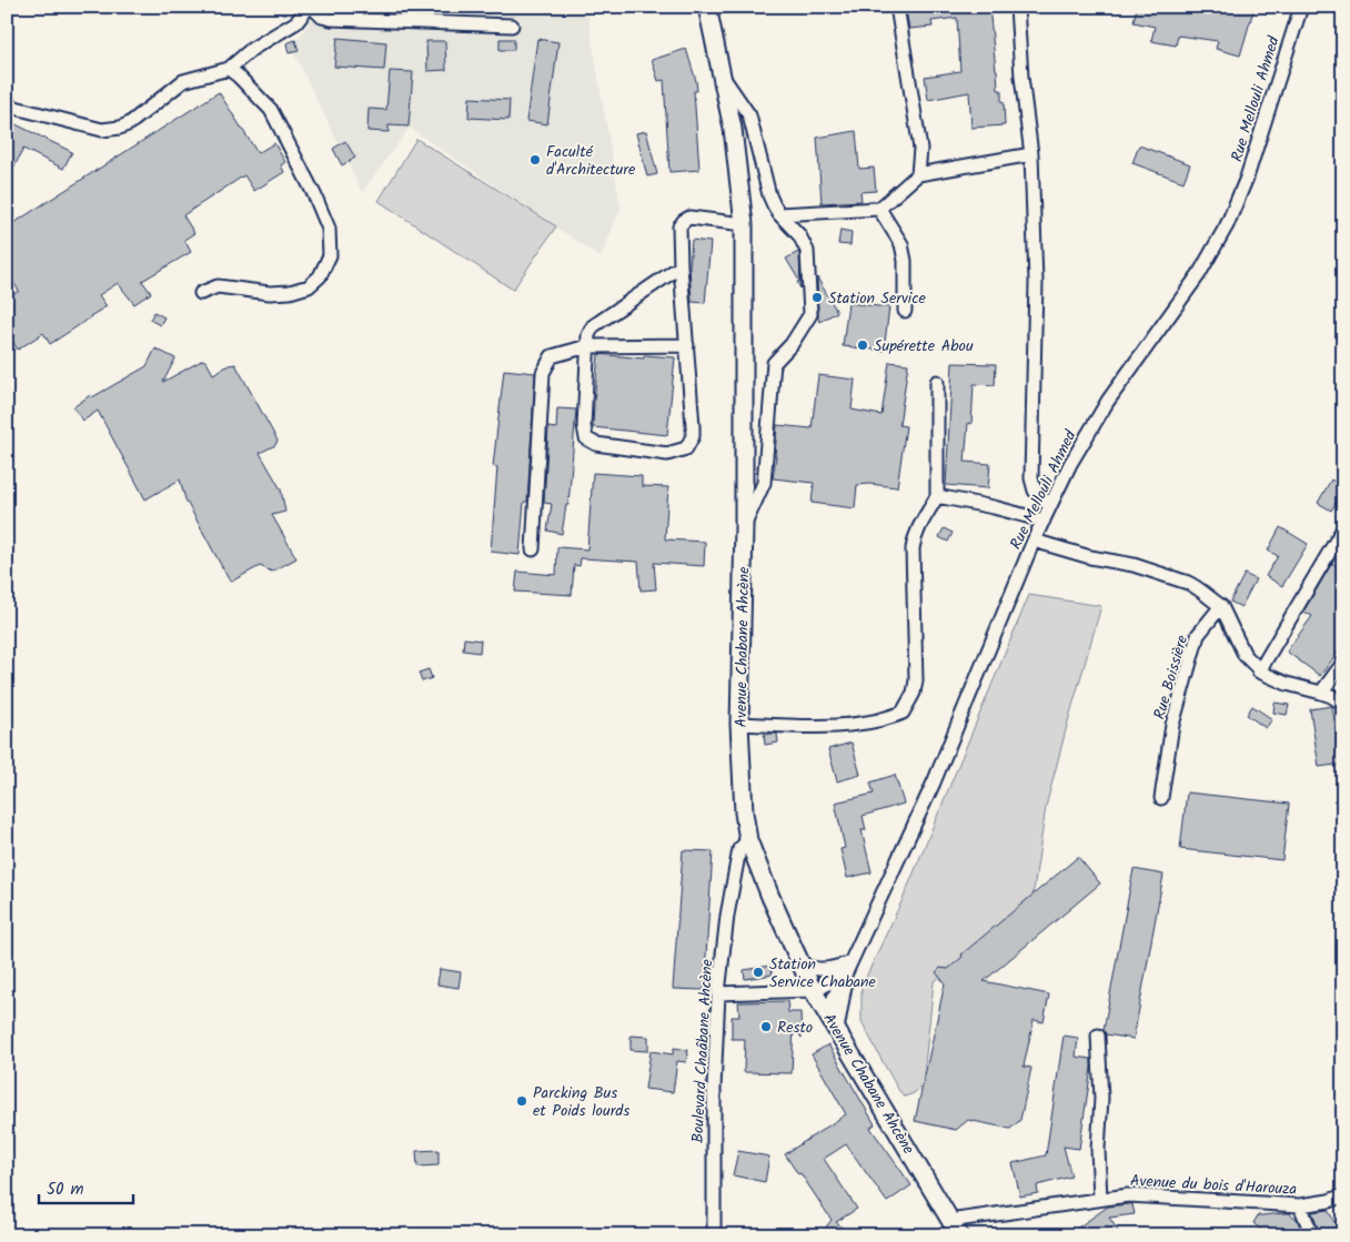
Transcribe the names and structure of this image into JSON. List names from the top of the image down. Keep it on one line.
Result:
{"streets":{"main road":["Avenue Chabane Ahcène"],"street":["Rue Mellouli Ahmed","Rue Boissière","Boulevard Chaâbane Ahcène","Avenue du bois d'Harouza"]},"crossings":[["Rue Mellouli Ahmed","Avenue Chabane Ahcène"],["Avenue Chabane Ahcène","Boulevard Chaâbane Ahcène"],["Avenue Chabane Ahcène","Avenue du bois d'Harouza"]],"places":["Faculté d'Architecture","Station Service","Supérette Abou","Station Service Chabane","Resto","Parcking Bus et Poids lourds"],"scale_bar":"50 m"}
